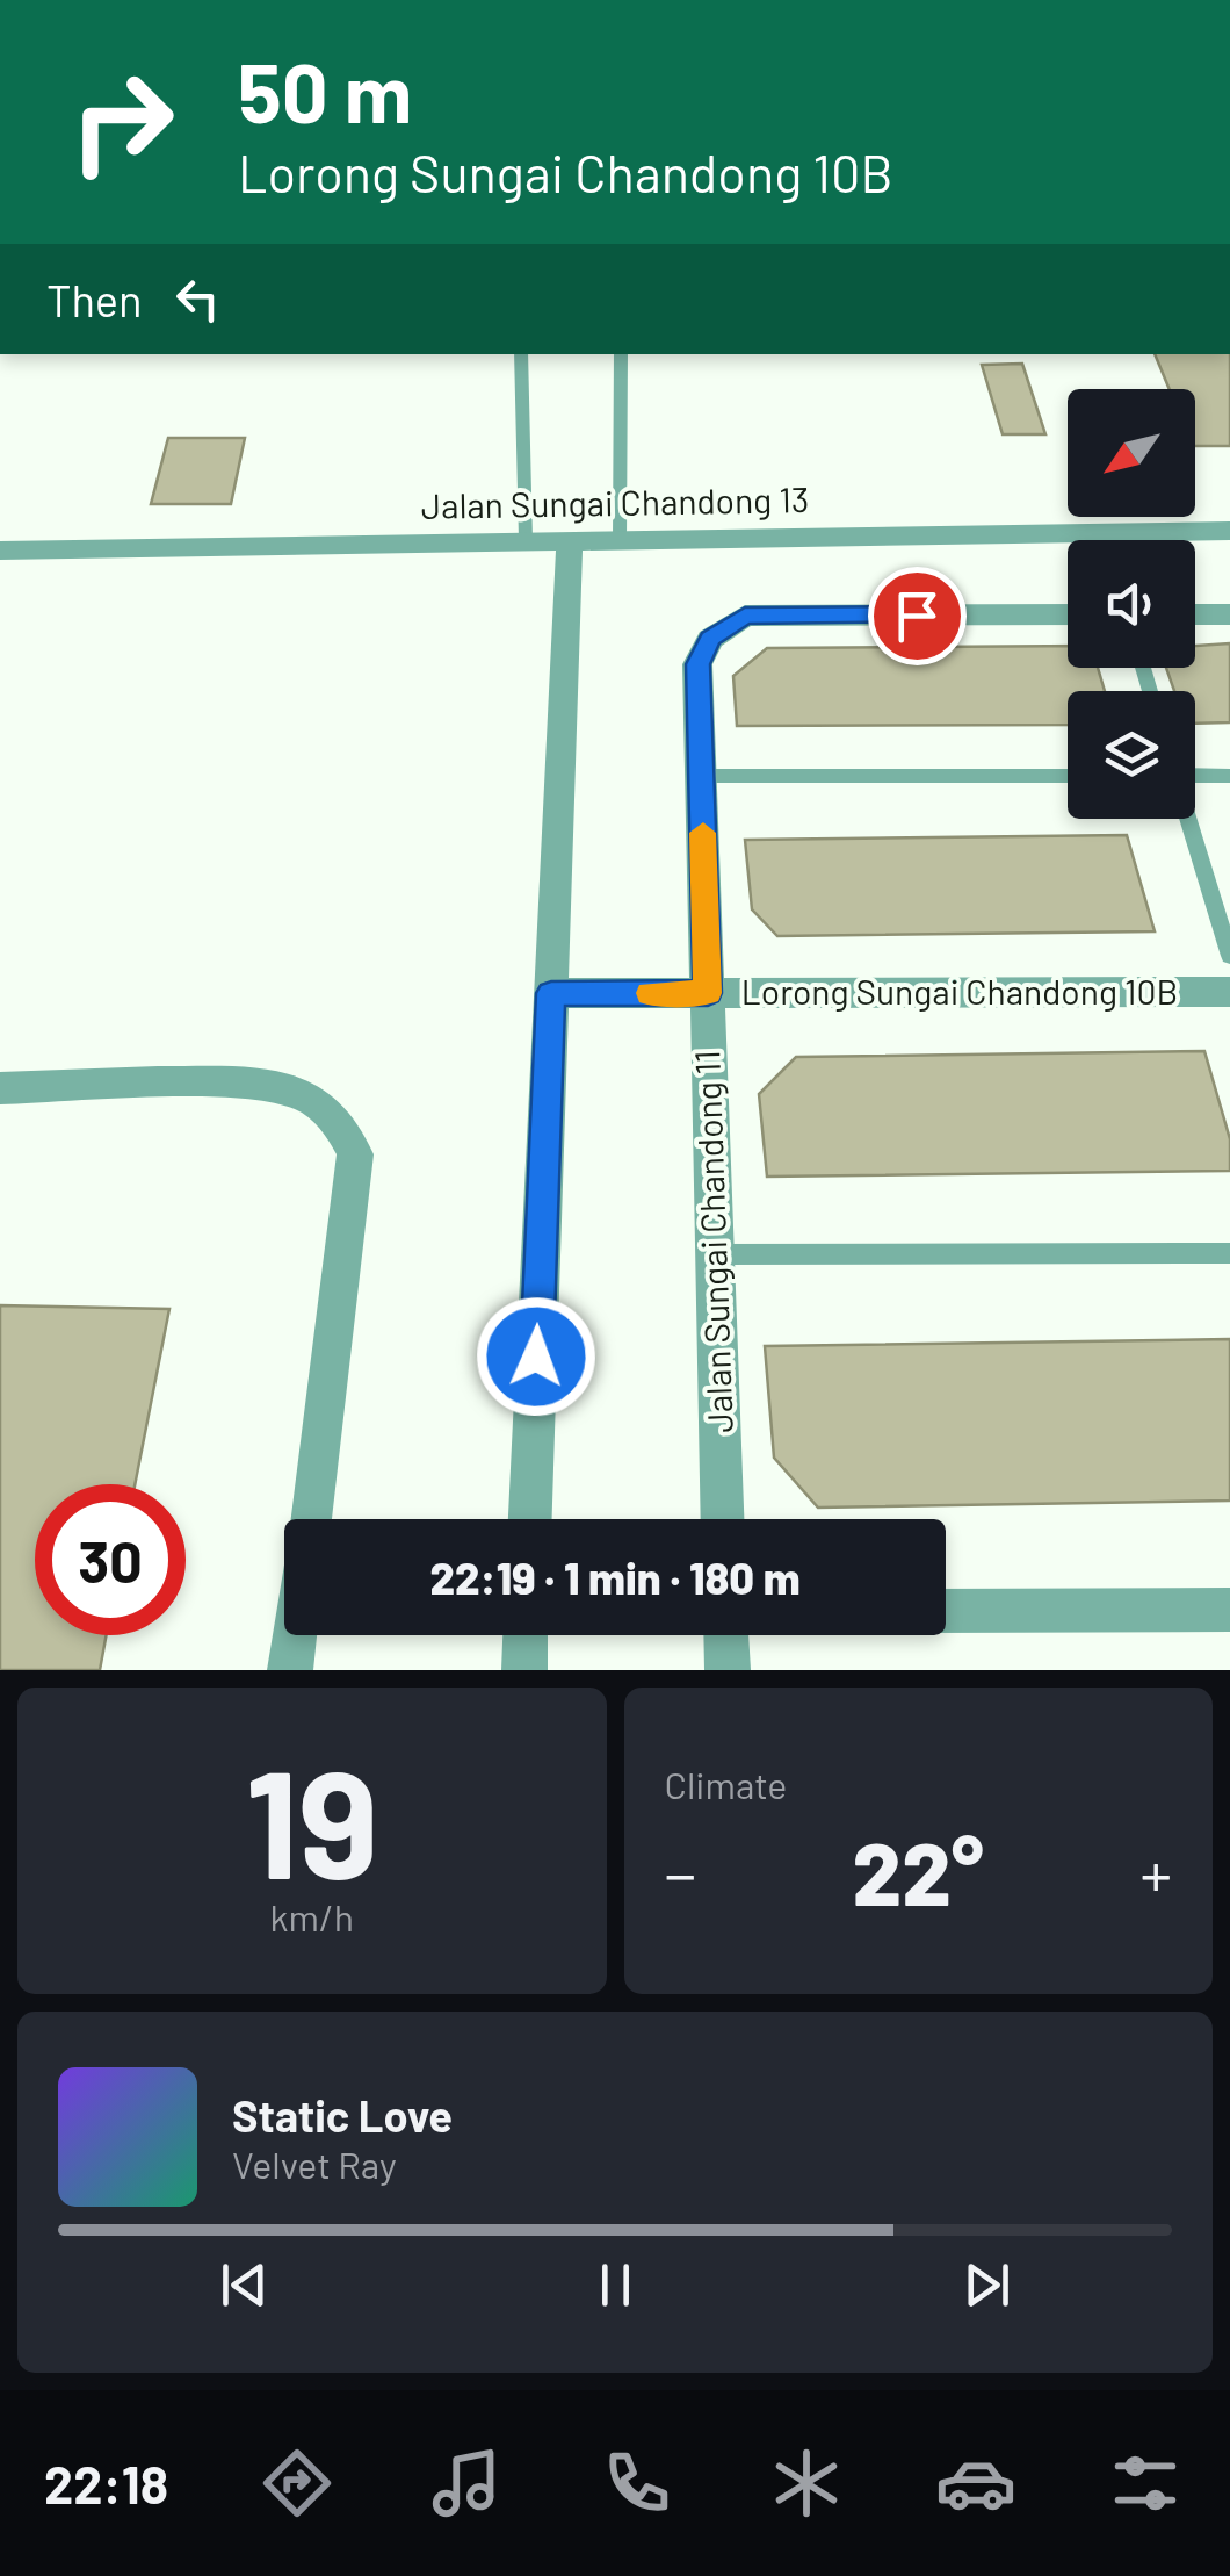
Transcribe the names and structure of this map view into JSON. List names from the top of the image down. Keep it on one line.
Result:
{"streets":{"street":["Jalan Sungai Chandong 13","Lorong Sungai Chandong 10B","Jalan Sungai Chandong 11"]},"crossings":[["Lorong Sungai Chandong 10B","Jalan Sungai Chandong 11"]],"north":"bottom left","page":{"turn":["50 m","Lorong Sungai Chandong 10B"],"then":"Then","limit":"30","trip":"22:19 · 1 min · 180 m","tile":[["19","km/h"],"Climate"],"heat":["−","22°","+"],"song":["Static Love","Velvet Ray"],"tabs":"22:18"}}
